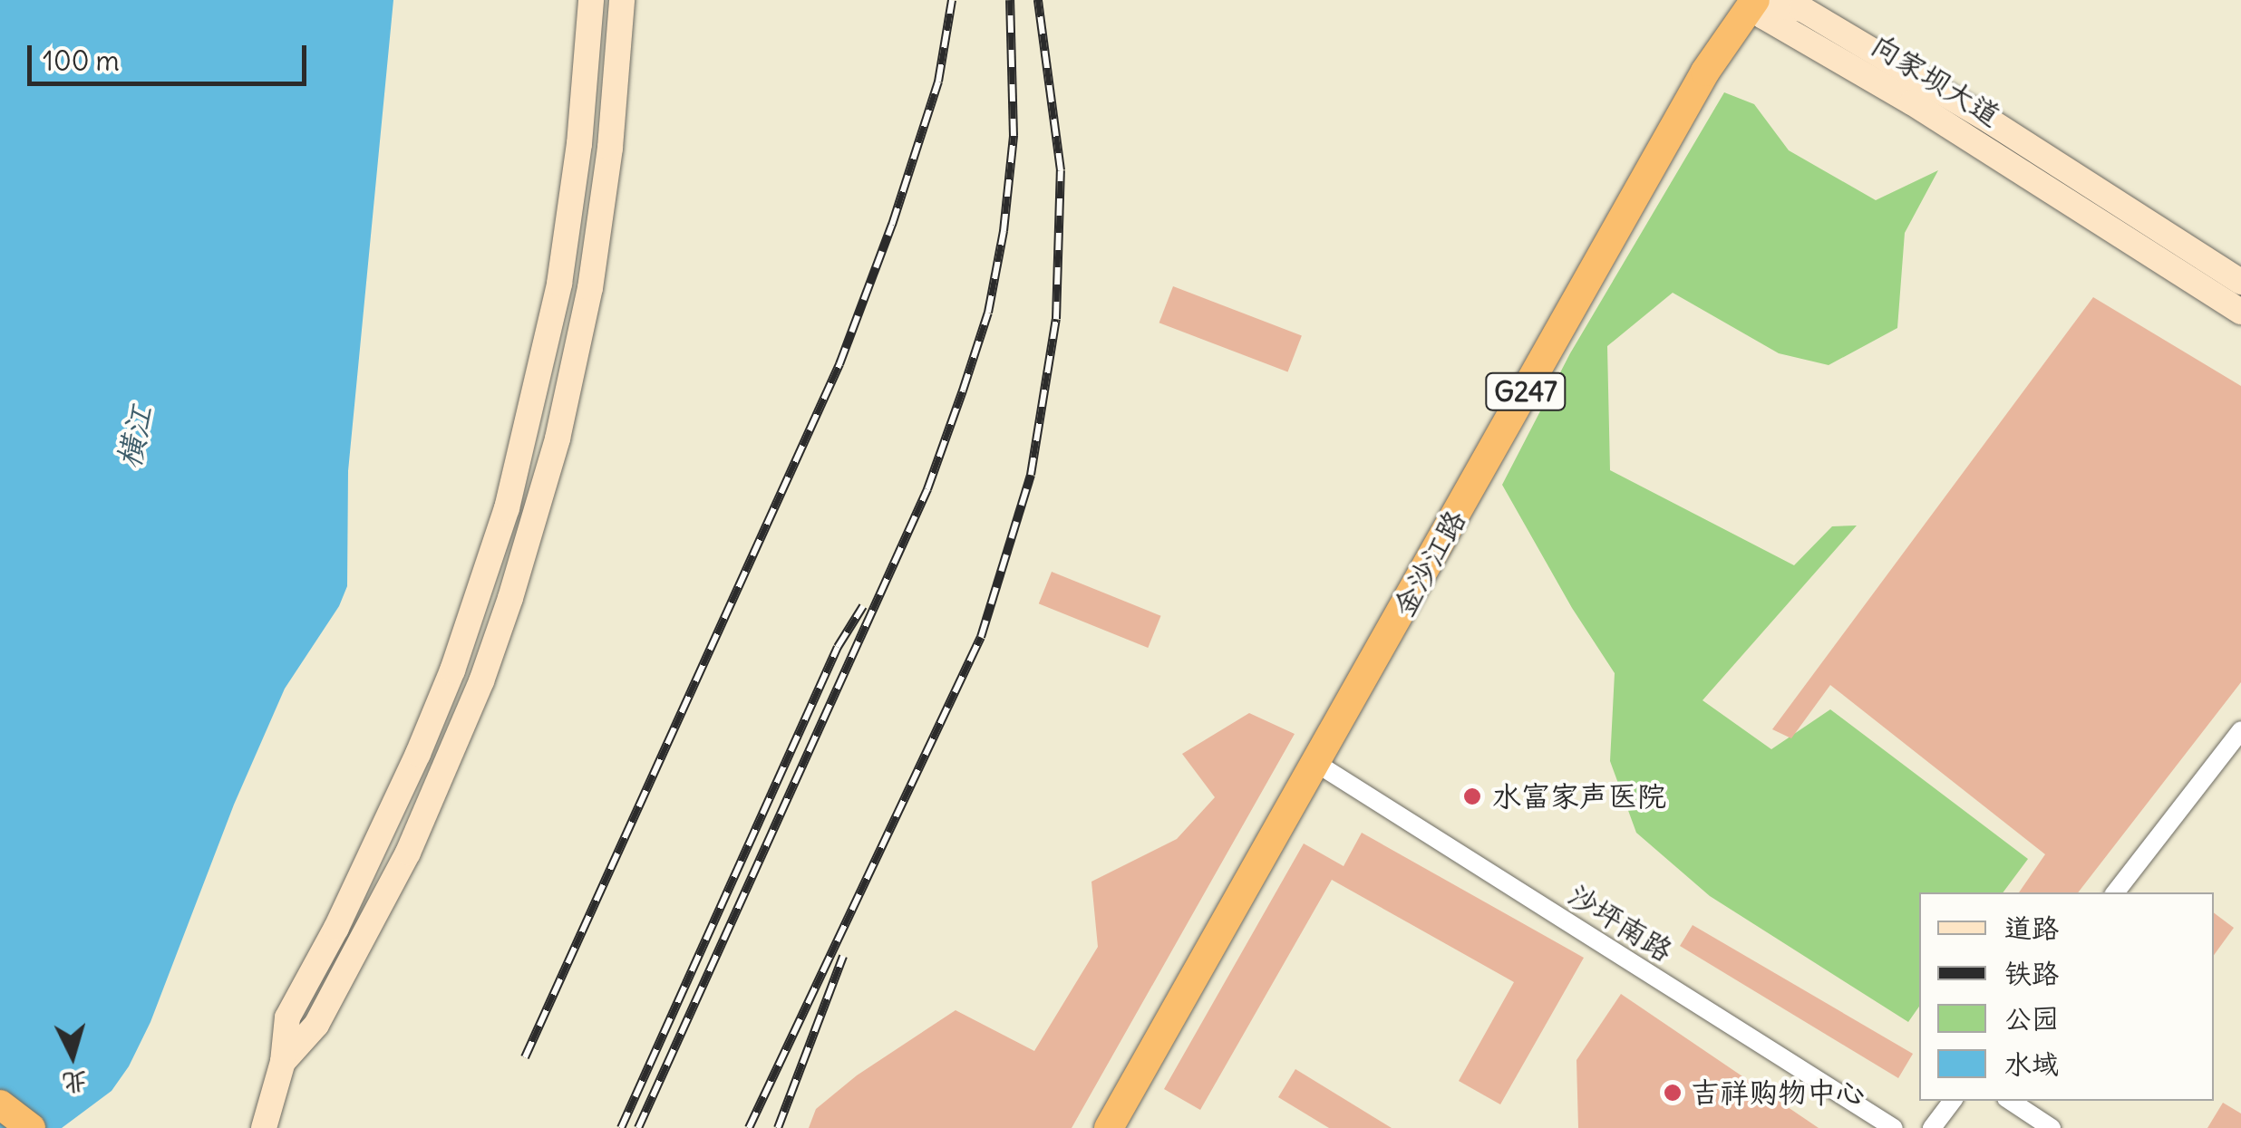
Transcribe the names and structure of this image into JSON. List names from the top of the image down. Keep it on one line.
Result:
{"streets":{"highway":["G247","金沙江路"],"main road":["向家坝大道"],"street":["沙坪南路"]},"crossings":[["向家坝大道","金沙江路"],["金沙江路","沙坪南路"]],"water":["横江"],"places":["水富家声医院","吉祥购物中心"],"legend":["道路","铁路","公园","水域"],"scale_bar":"100 m","north":"bottom"}
